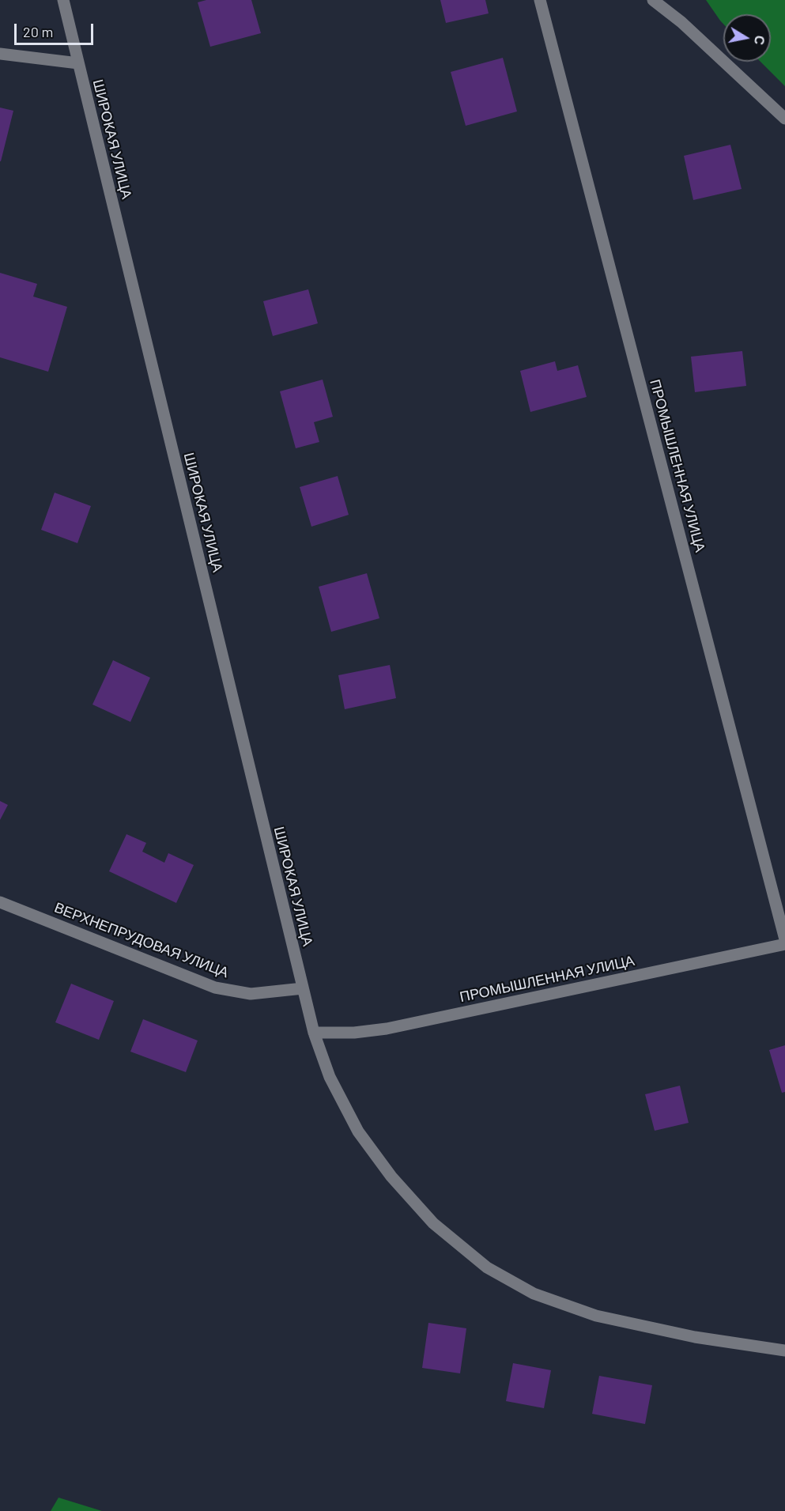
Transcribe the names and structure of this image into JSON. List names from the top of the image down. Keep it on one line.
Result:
{"streets":{"street":["ШИРОКАЯ УЛИЦА","ПРОМЫШЛЕННАЯ УЛИЦА","ВЕРХНЕПРУДОВАЯ УЛИЦА"]},"crossings":[["ШИРОКАЯ УЛИЦА","ПРОМЫШЛЕННАЯ УЛИЦА"],["ШИРОКАЯ УЛИЦА","ВЕРХНЕПРУДОВАЯ УЛИЦА"]],"scale_bar":"20 m","north":"right"}
